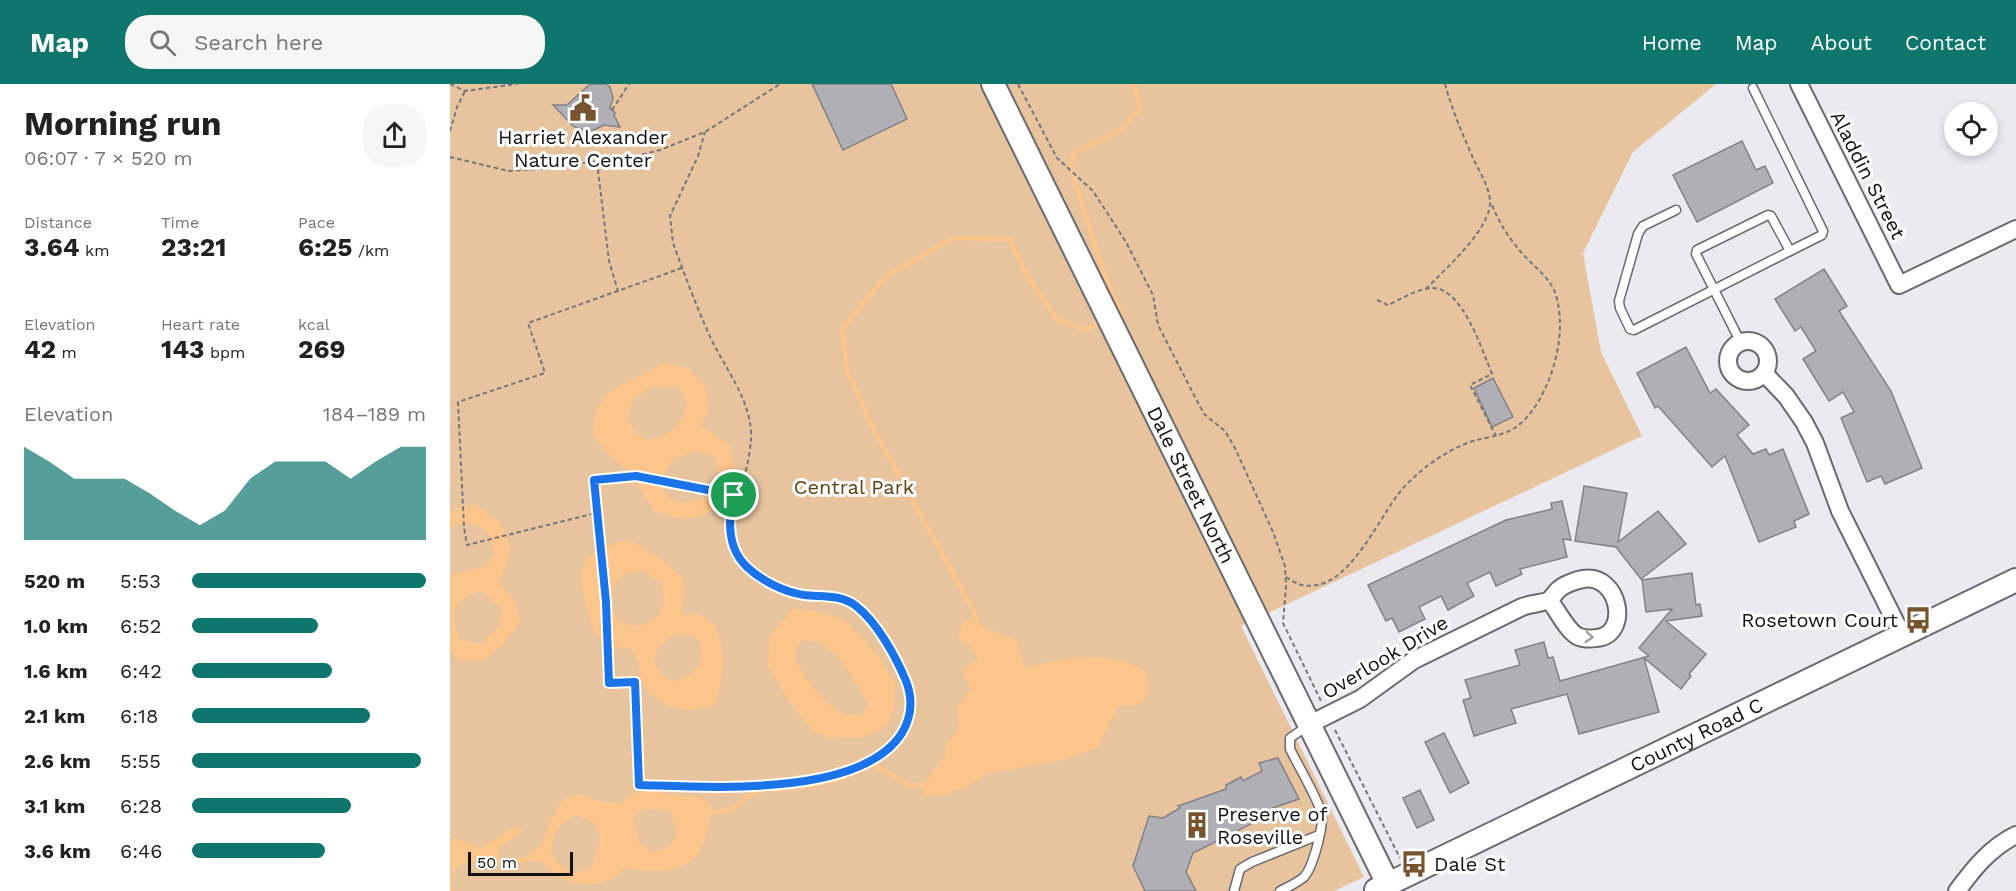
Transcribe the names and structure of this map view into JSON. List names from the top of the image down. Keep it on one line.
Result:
{"streets":{"main road":["Dale Street North","County Road C"],"street":["Aladdin Street","Overlook Drive"]},"crossings":[["Dale Street North","Overlook Drive"],["Dale Street North","County Road C"]],"parks":["Central Park"],"places":{"public building":["Harriet Alexander Nature Center"],"bus stop":["Rosetown Court","Dale St"],"building":["Preserve of Roseville"]},"scale_bar":"50 m","page":{"header":"Map","search":"Search here","nav":["Home","Map","About","Contact"],"heading":["Morning run","06:07 · 7 × 520 m"],"stats":[["Distance","3.64 km"],["Time","23:21"],["Pace","6:25 /km"],["Elevation","42 m"],["Heart rate","143 bpm"],["kcal","269"]],"chart":["Elevation","184–189 m"],"list":[{"name":"520 m","note":"5:53"},{"name":"1.0 km","note":"6:52"},{"name":"1.6 km","note":"6:42"},{"name":"2.1 km","note":"6:18"},{"name":"2.6 km","note":"5:55"},{"name":"3.1 km","note":"6:28"},{"name":"3.6 km","note":"6:46"}],"scale":"50 m"}}
